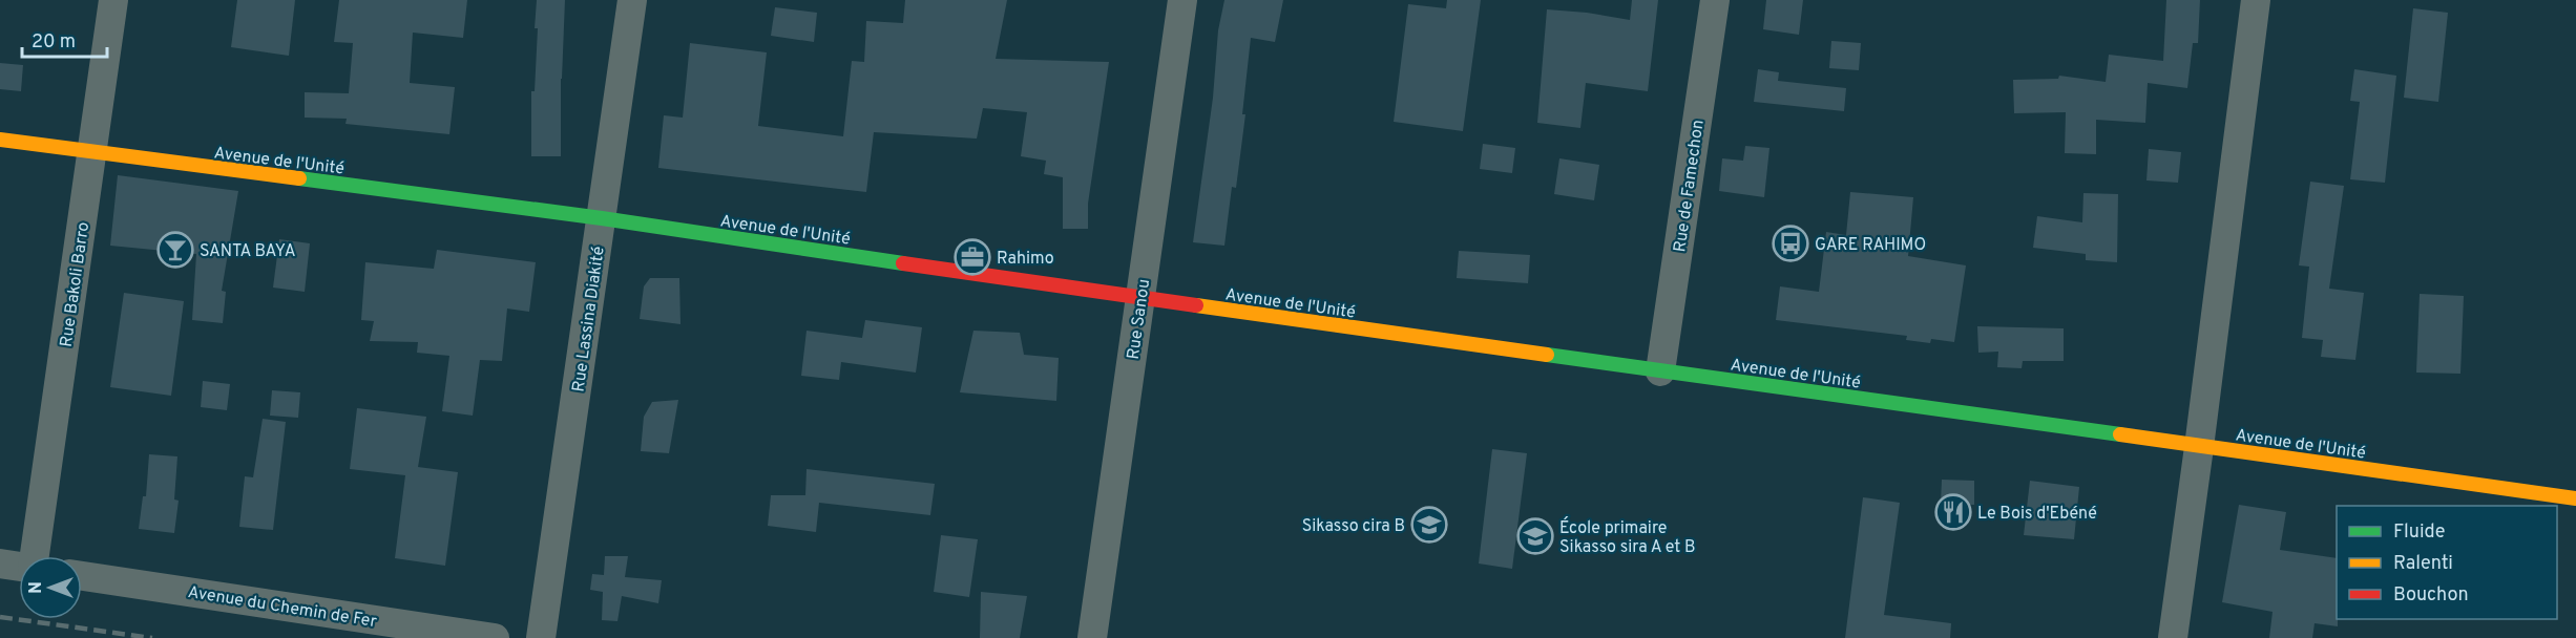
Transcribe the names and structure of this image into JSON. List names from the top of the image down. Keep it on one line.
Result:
{"streets":{"street":["Avenue de l'Unité","Rue de Famechon","Rue Bakoli Barro","Rue Lassina Diakité","Rue Sanou","Avenue du Chemin de Fer"]},"crossings":[["Avenue de l'Unité","Rue de Famechon"],["Avenue de l'Unité","Rue Bakoli Barro"],["Avenue de l'Unité","Rue Lassina Diakité"],["Avenue de l'Unité","Rue Sanou"]],"places":{"bus stop":["GARE RAHIMO"],"bar":["SANTA BAYA"],"office":["Rahimo"],"restaurant":["Le Bois d'Ebéné"],"school or university":["Sikasso cira B","École primaire Sikasso sira A et B"]},"legend":["Fluide","Ralenti","Bouchon"],"scale_bar":"20 m","north":"left"}
